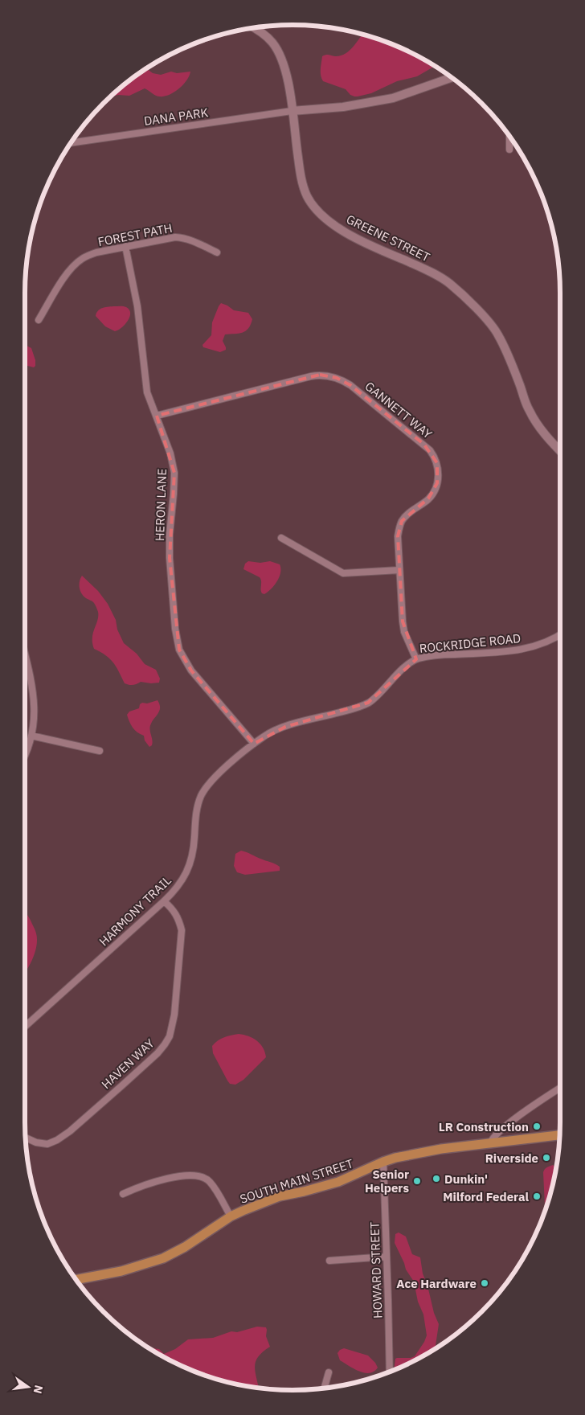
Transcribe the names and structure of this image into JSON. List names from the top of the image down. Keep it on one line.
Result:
{"streets":{"main road":["SOUTH MAIN STREET"],"street":["DANA PARK","FOREST PATH","GREENE STREET","GANNETT WAY","HERON LANE","ROCKRIDGE ROAD","HARMONY TRAIL","HAVEN WAY","HOWARD STREET"]},"crossings":[["DANA PARK","GREENE STREET"],["FOREST PATH","HERON LANE"],["GANNETT WAY","HERON LANE"],["GANNETT WAY","ROCKRIDGE ROAD"],["HERON LANE","ROCKRIDGE ROAD"],["HERON LANE","HARMONY TRAIL"],["ROCKRIDGE ROAD","HARMONY TRAIL"],["HARMONY TRAIL","HAVEN WAY"],["SOUTH MAIN STREET","HOWARD STREET"]],"places":["LR Construction","Riverside","Dunkin'","Senior Helpers","Milford Federal","Ace Hardware"],"north":"right"}
